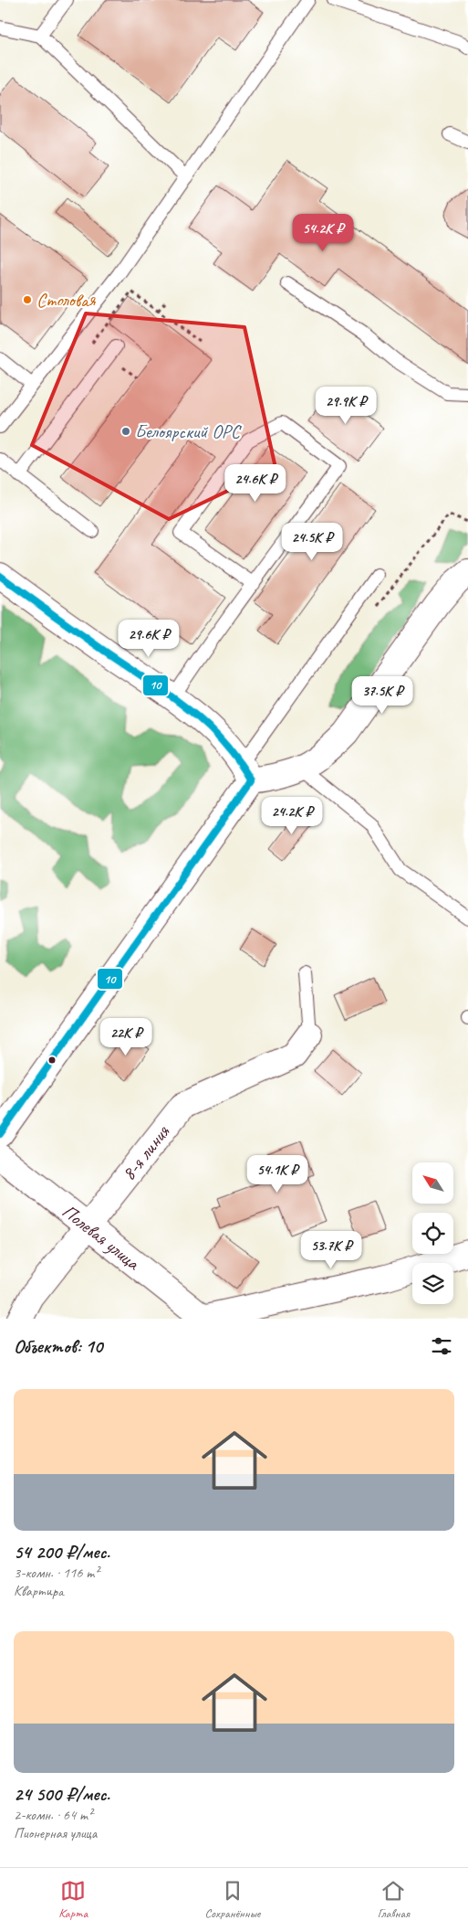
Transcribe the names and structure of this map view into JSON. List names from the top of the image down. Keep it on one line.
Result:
{"streets":{"street":["8-я линия","Полевая улица"]},"crossings":[["8-я линия","Полевая улица"]],"places":["Столовая","Белоярский ОРС"],"lines":["transit line 10"],"north":"top left","page":{"price":["54.2K ₽","29.9K ₽","24.6K ₽","24.5K ₽","29.6K ₽","37.5K ₽","24.2K ₽","22K ₽","54.1K ₽","53.7K ₽"],"heading":"Объектов: 10","list":[{"name":"54 200 ₽/мес.","note":"3-комн. · 116 m² · Квартира"},{"name":"24 500 ₽/мес.","note":"2-комн. · 64 m² · Пионерная улица"}],"tabs":["Карта","Сохранённые","Главная"]}}
